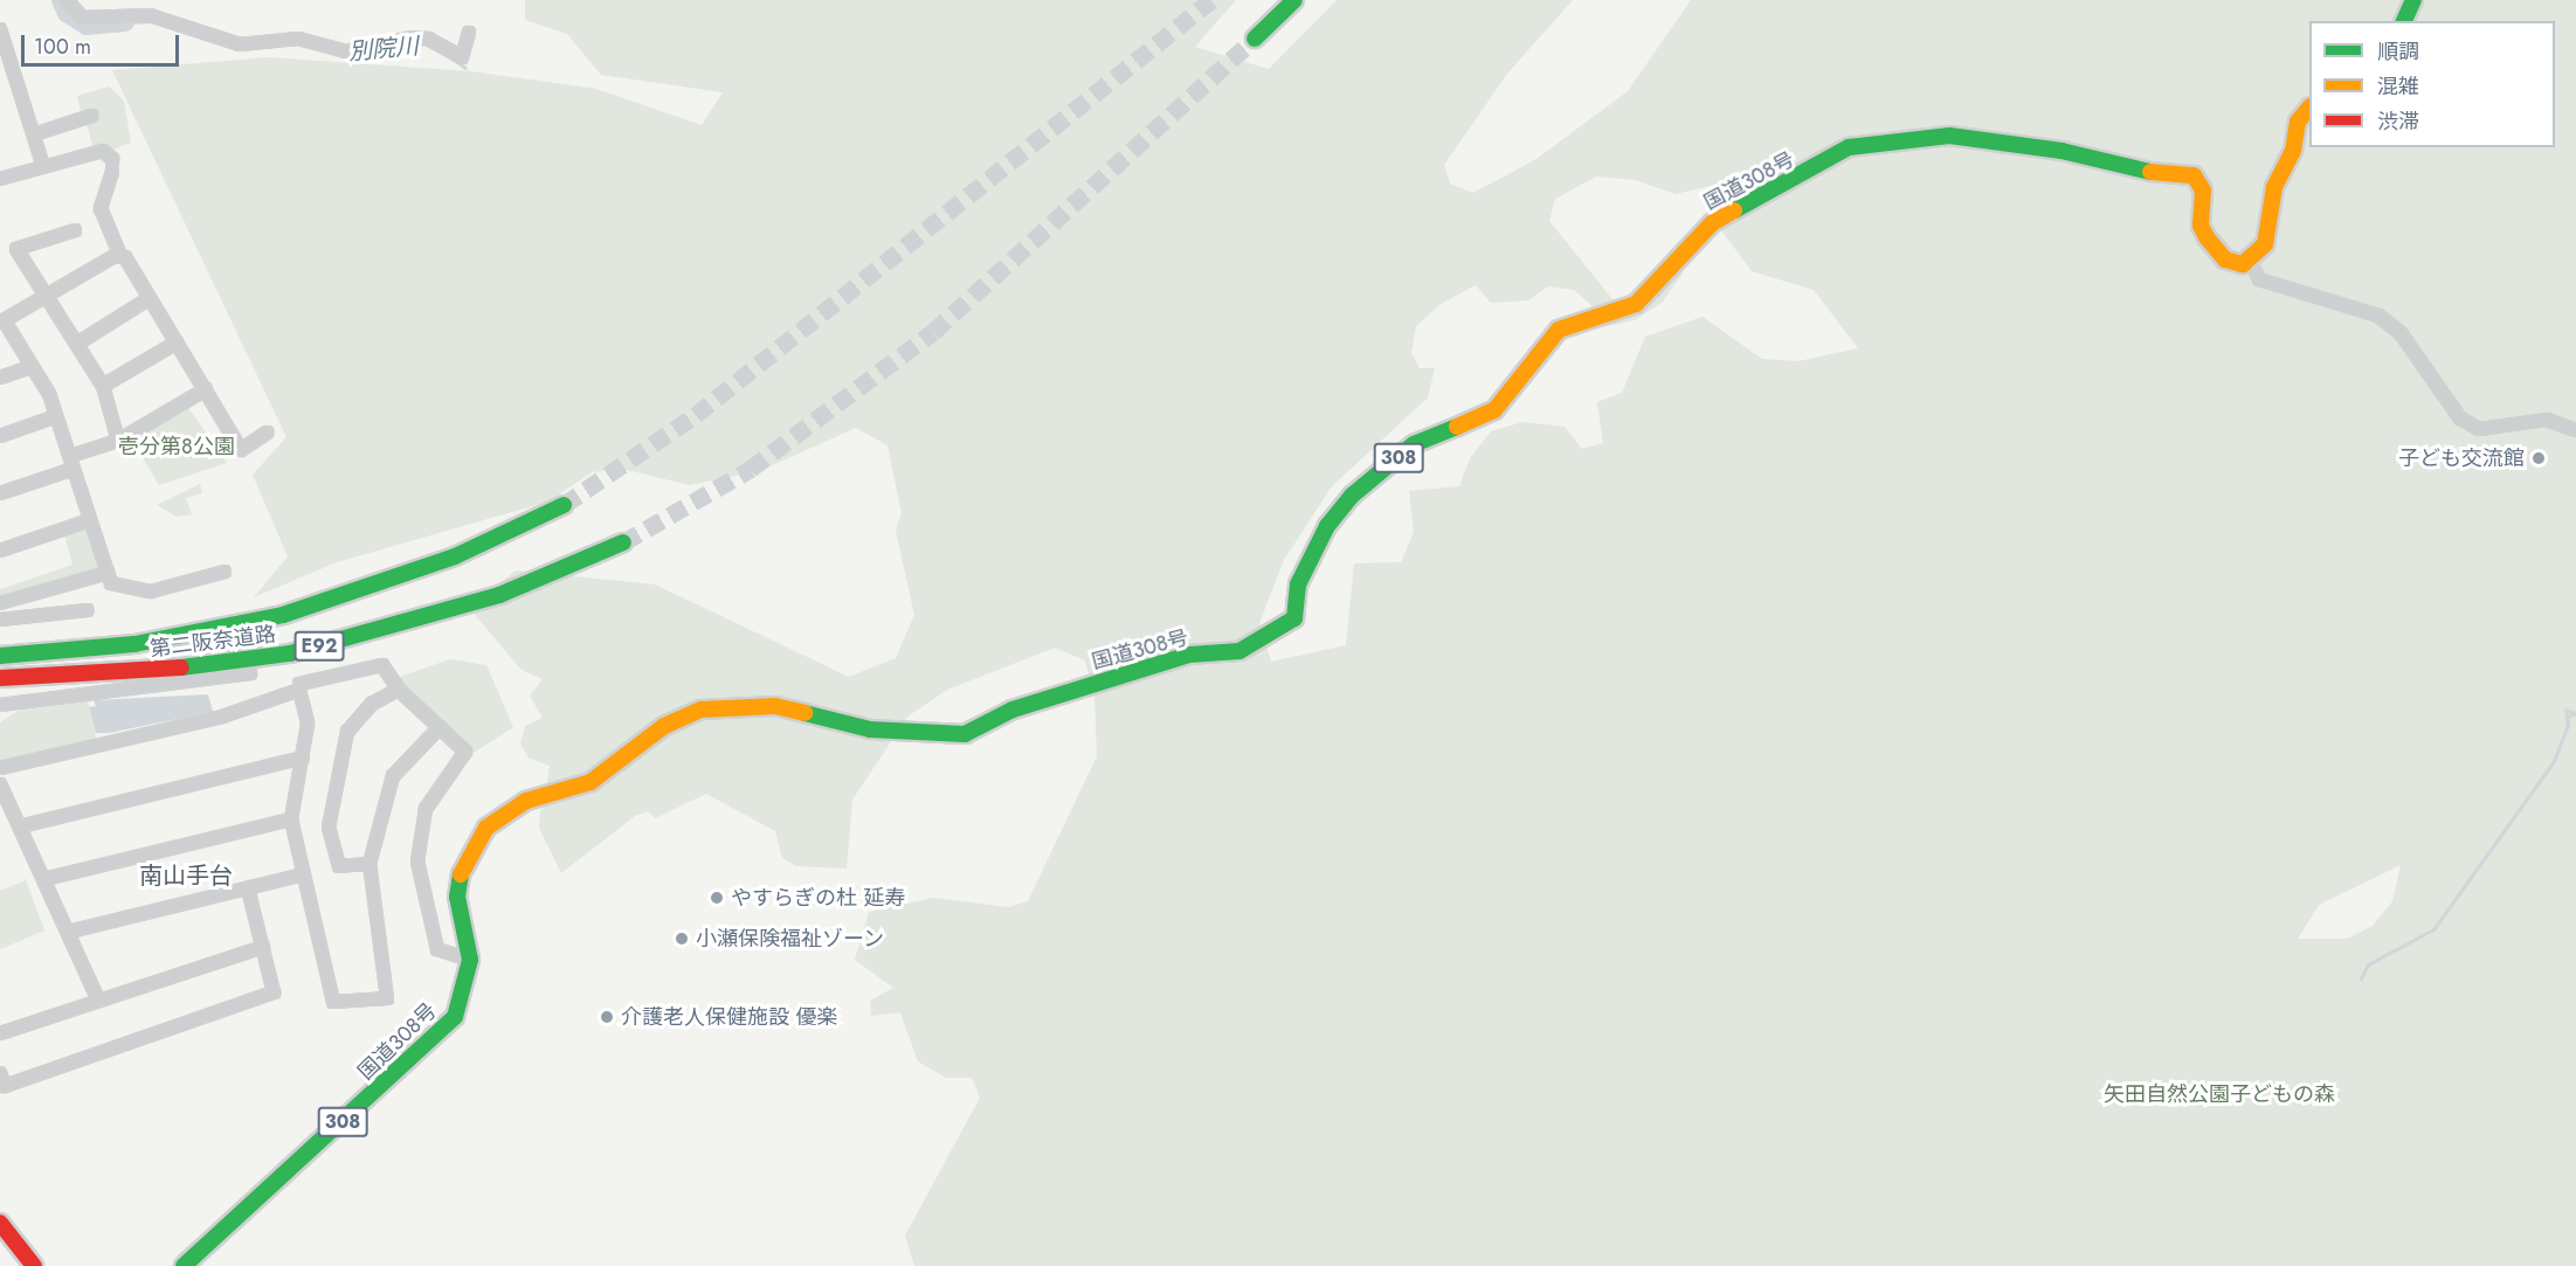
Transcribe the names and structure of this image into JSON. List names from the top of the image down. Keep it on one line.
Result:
{"streets":{"highway":["国道308号","308","第二阪奈道路","E92"]},"districts":["南山手台"],"water":["別院川"],"parks":["壱分第8公園","矢田自然公園子どもの森"],"places":["子ども交流館","やすらぎの杜 延寿","小瀬保険福祉ゾーン","介護老人保健施設 優楽"],"legend":["順調","混雑","渋滞"],"scale_bar":"100 m"}
